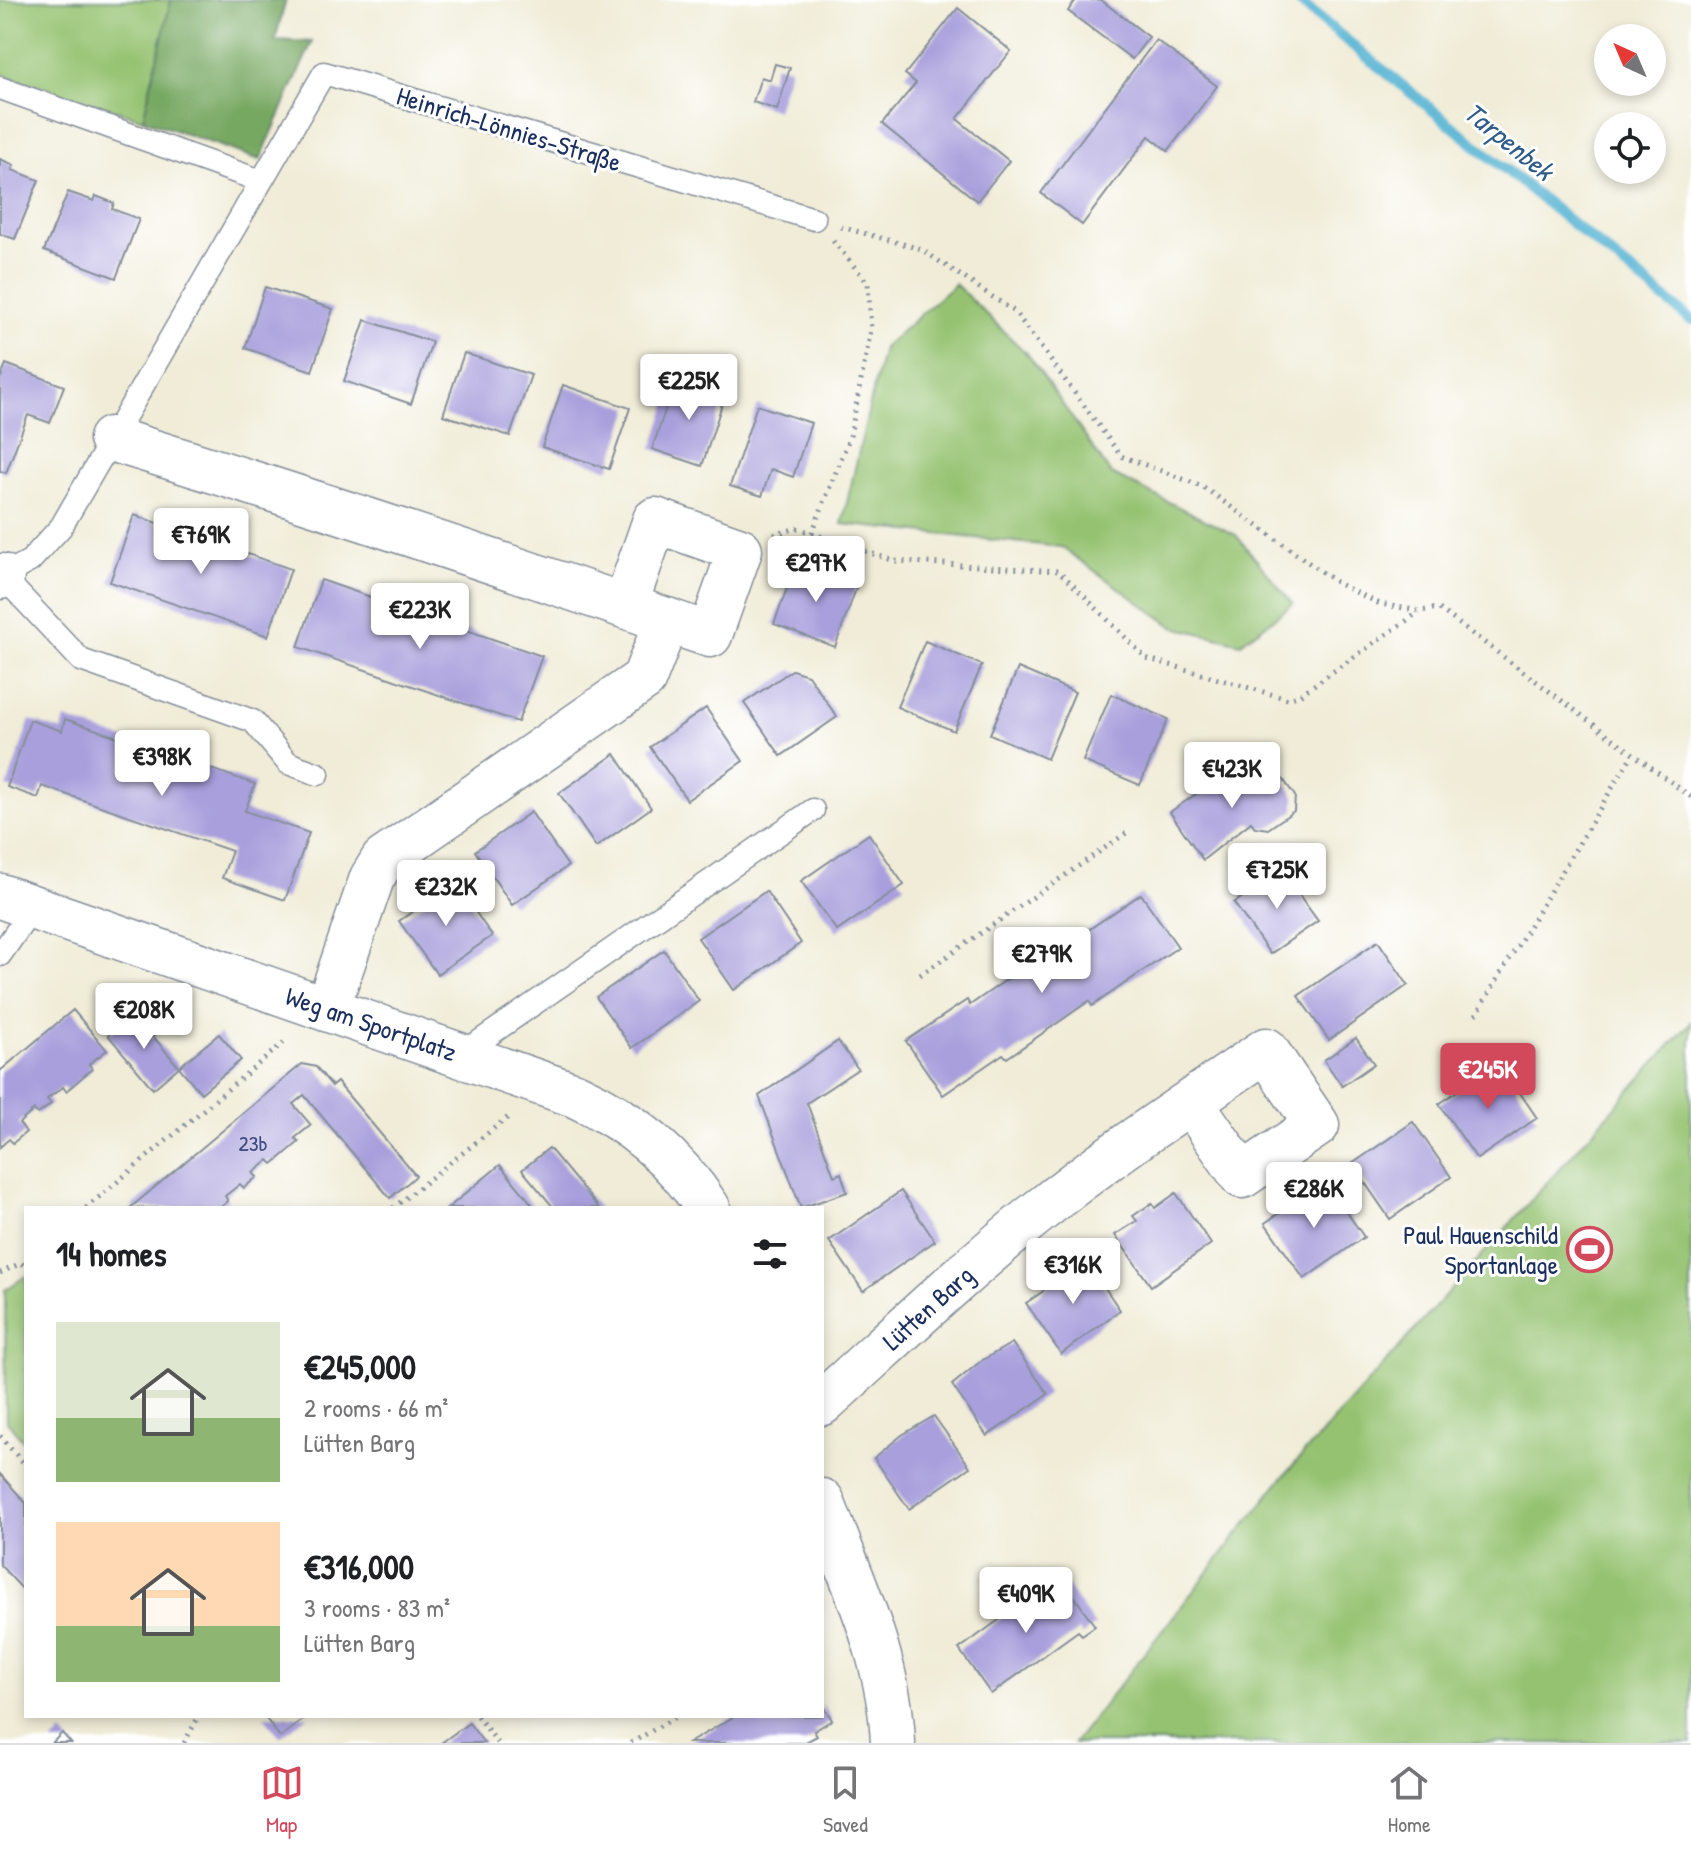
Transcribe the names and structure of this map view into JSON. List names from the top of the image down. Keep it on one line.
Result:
{"streets":{"street":["Weg am Sportplatz","Lütten Barg"],"lane":["Heinrich-Lönnies-Straße"]},"water":["Tarpenbek"],"places":{"sports":["Paul Hauenschild Sportanlage"]},"house_numbers":["23b"],"north":"top left","page":{"price":["€225K","€769K","€297K","€223K","€398K","€423K","€725K","€232K","€279K","€208K","€245K","€286K","€316K","€409K"],"heading":"14 homes","list":[{"name":"€245,000","note":"2 rooms · 66 m² · Lütten Barg"},{"name":"€316,000","note":"3 rooms · 83 m² · Lütten Barg"}],"tabs":["Map","Saved","Home"]}}
